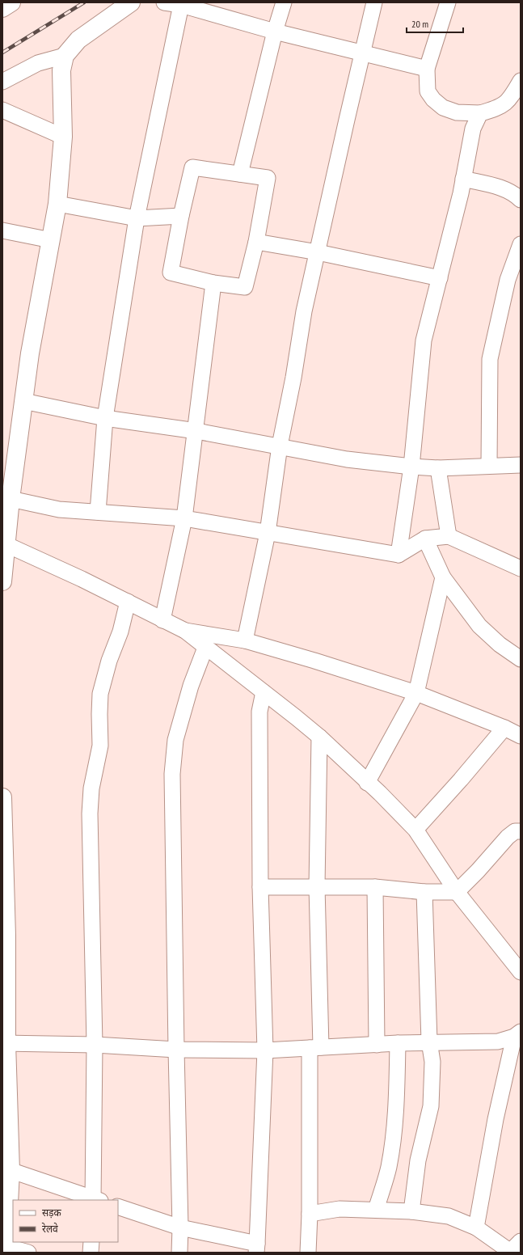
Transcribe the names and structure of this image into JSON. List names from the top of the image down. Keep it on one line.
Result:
{"legend":["सड़क","रेलवे"],"scale_bar":"20 m"}
